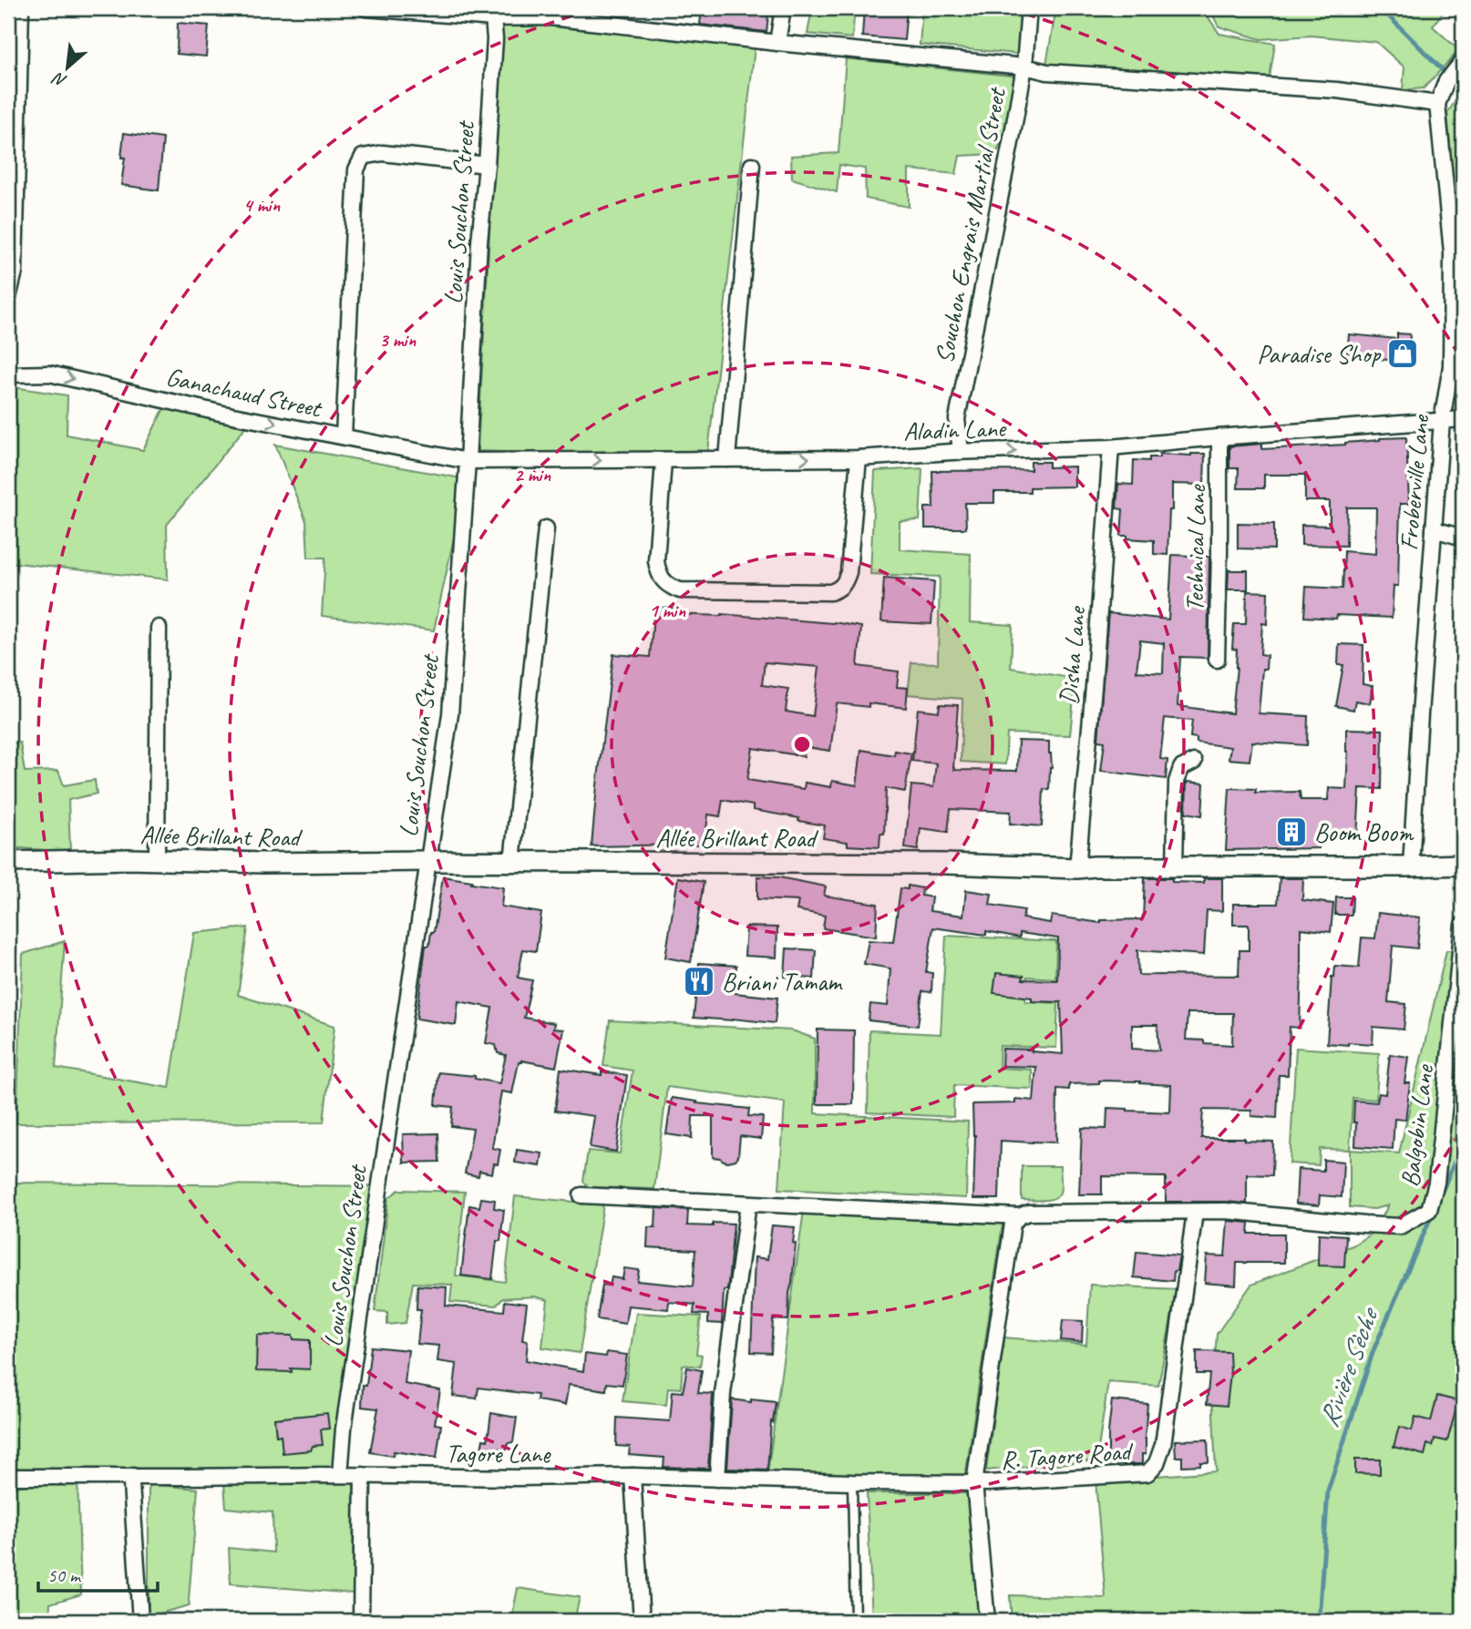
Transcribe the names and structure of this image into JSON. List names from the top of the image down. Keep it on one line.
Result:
{"streets":{"main road":["Allée Brillant Road"],"street":["Louis Souchon Street","Souchon Engrais Martial Street","Ganachaud Street","Aladin Lane","Froberville Lane","Technical Lane","Disha Lane","Balgobin Lane","Tagore Lane","R. Tagore Road"]},"crossings":[["Louis Souchon Street","Ganachaud Street"],["Louis Souchon Street","Aladin Lane"],["Louis Souchon Street","Allée Brillant Road"],["Louis Souchon Street","Tagore Lane"],["Souchon Engrais Martial Street","Aladin Lane"],["Ganachaud Street","Aladin Lane"],["Aladin Lane","Froberville Lane"],["Aladin Lane","Technical Lane"],["Aladin Lane","Disha Lane"],["Froberville Lane","Allée Brillant Road"],["Disha Lane","Allée Brillant Road"],["Balgobin Lane","R. Tagore Road"],["Tagore Lane","R. Tagore Road"]],"one_way":["Ganachaud Street","Aladin Lane"],"water":["Rivière Sèche"],"places":{"shop":["Paradise Shop"],"building":["Boom Boom"],"restaurant":["Briani Tamam"]},"scale_bar":"50 m","north":"bottom left","rings":["4 min","3 min","2 min","1 min"]}
